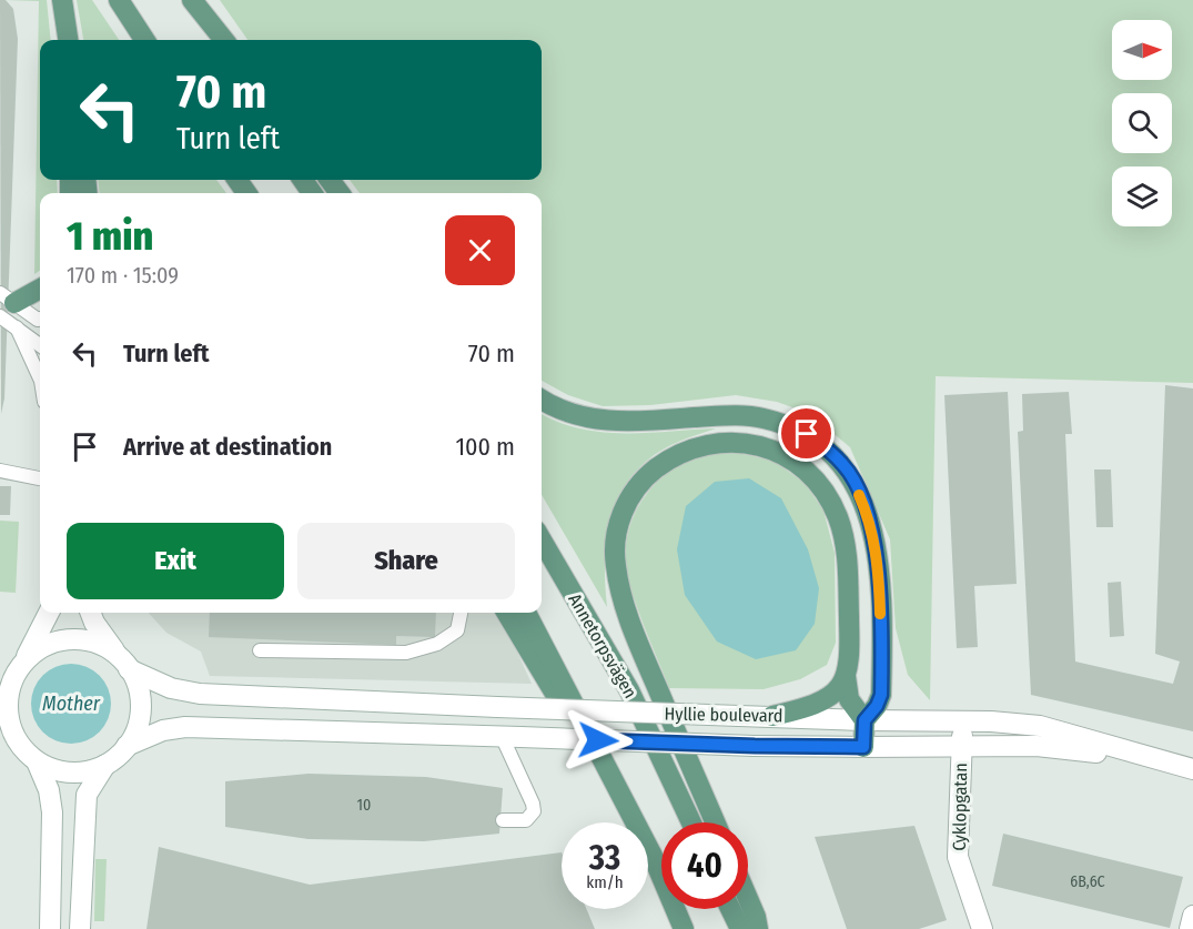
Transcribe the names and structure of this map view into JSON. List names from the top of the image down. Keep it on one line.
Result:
{"streets":{"main road":["Annetorpsvägen"],"street":["Hyllie boulevard","Cyklopgatan"]},"crossings":[["Hyllie boulevard","Cyklopgatan"]],"water":["Mother"],"house_numbers":["10","6B,6C"],"north":"right","page":{"turn":["70 m","Turn left"],"heading":["1 min","170 m · 15:09"],"list":[{"name":"Turn left","value":"70 m"},{"name":"Arrive at destination","value":"100 m"}],"buttons":["Exit","Share"],"speed":"33 km/h","limit":"40"}}
